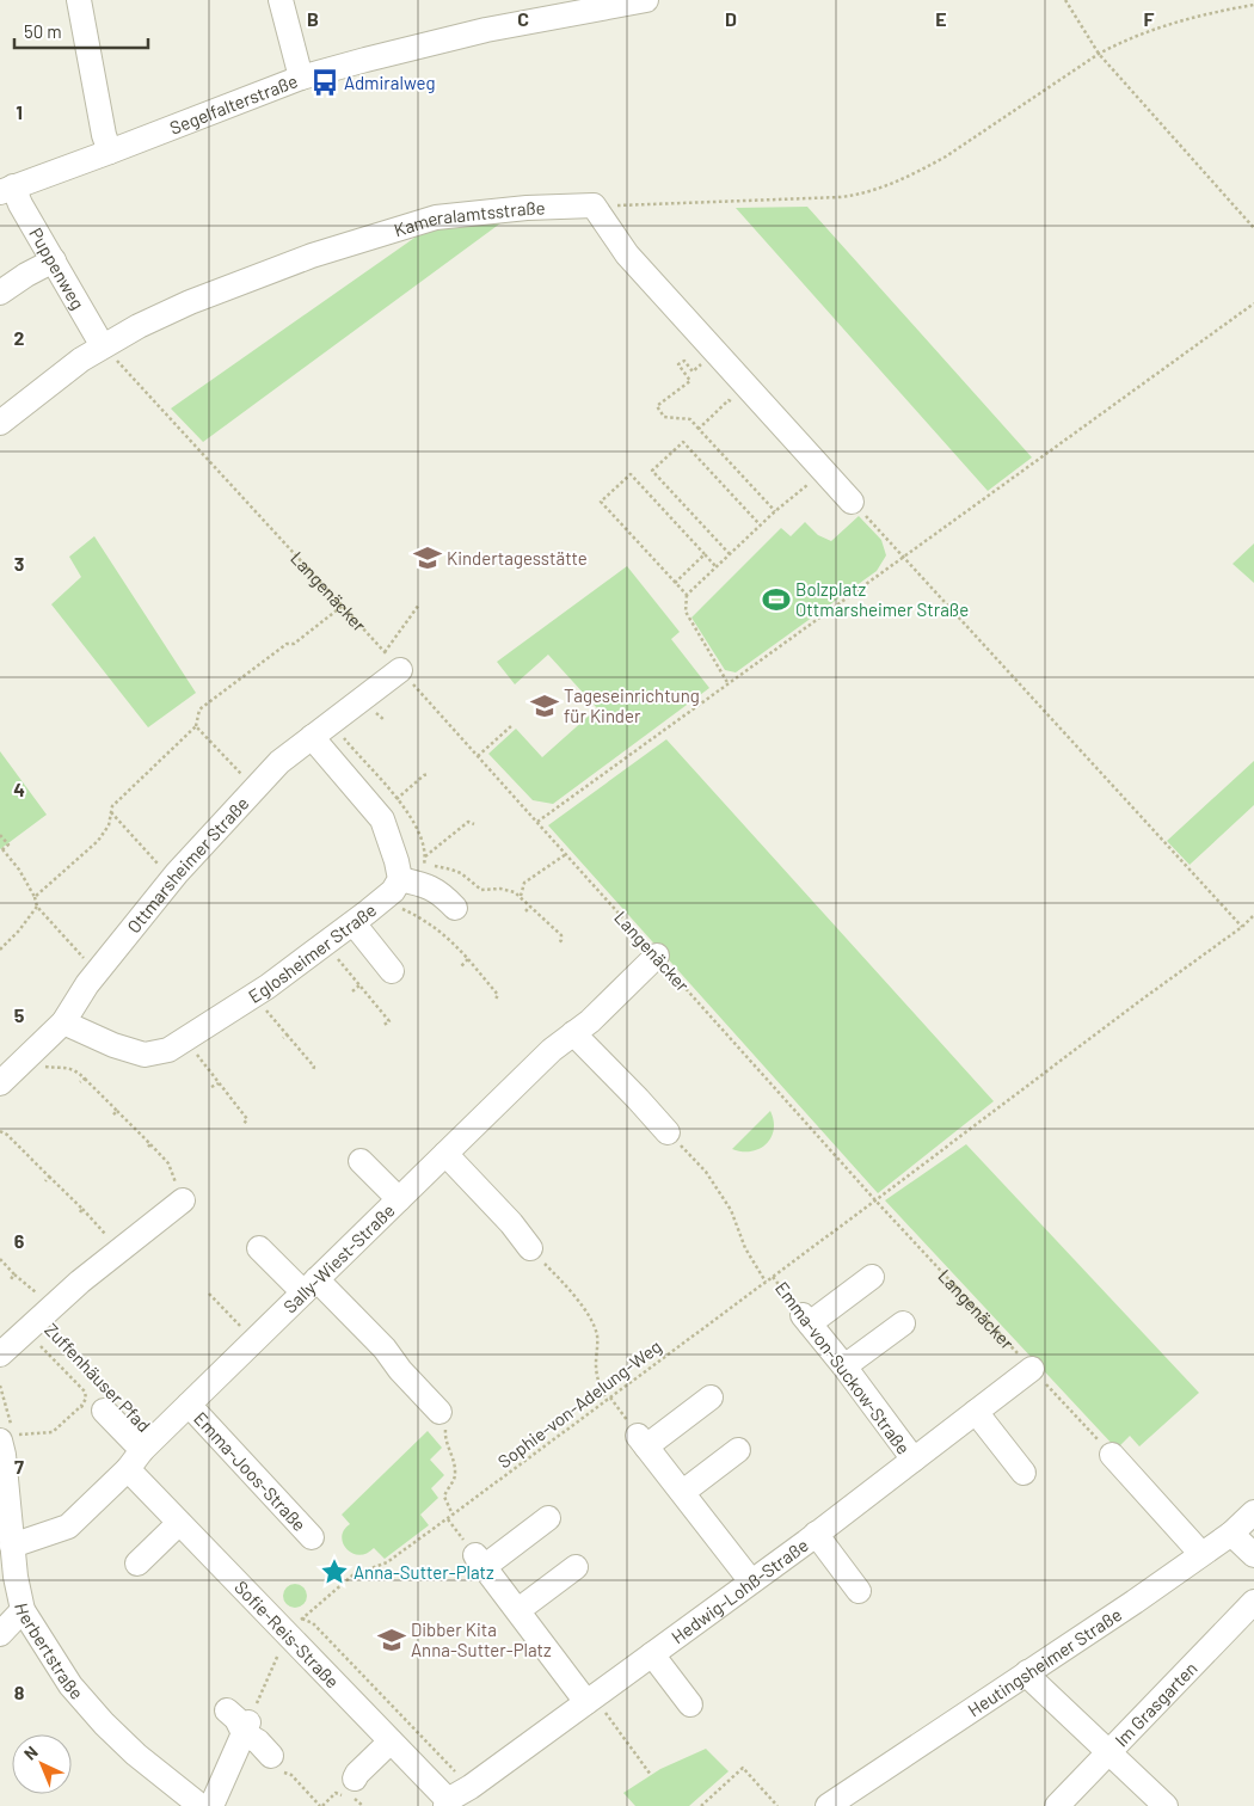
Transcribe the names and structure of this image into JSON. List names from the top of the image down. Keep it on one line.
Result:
{"streets":{"street":["Segelfalterstraße","Kameralamtsstraße","Puppenweg","Ottmarsheimer Straße","Eglosheimer Straße","Sally-Wiest-Straße","Emma-von-Suckow-Straße","Zuffenhäuser Pfad","Emma-Joos-Straße","Hedwig-Lohß-Straße","Sofie-Reis-Straße","Herbertstraße","Heutingsheimer Straße","Im Grasgarten"],"path":["Langenäcker","Sophie-von-Adelung-Weg"]},"crossings":[["Segelfalterstraße","Puppenweg"],["Kameralamtsstraße","Puppenweg"],["Kameralamtsstraße","Langenäcker"],["Puppenweg","Langenäcker"],["Langenäcker","Ottmarsheimer Straße"],["Langenäcker","Sally-Wiest-Straße"],["Langenäcker","Sophie-von-Adelung-Weg"],["Langenäcker","Hedwig-Lohß-Straße"],["Ottmarsheimer Straße","Eglosheimer Straße"],["Sally-Wiest-Straße","Emma-Joos-Straße"],["Sally-Wiest-Straße","Sofie-Reis-Straße"],["Sally-Wiest-Straße","Herbertstraße"],["Emma-von-Suckow-Straße","Sophie-von-Adelung-Weg"],["Emma-von-Suckow-Straße","Hedwig-Lohß-Straße"],["Sophie-von-Adelung-Weg","Sofie-Reis-Straße"],["Hedwig-Lohß-Straße","Sofie-Reis-Straße"]],"places":{"bus stop":["Admiralweg"],"school or university":["Kindertagesstätte","Tageseinrichtung für Kinder","Dibber Kita Anna-Sutter-Platz"],"sports":["Bolzplatz Ottmarsheimer Straße"],"place":["Anna-Sutter-Platz"]},"scale_bar":"50 m","north":"top left","grid":{"columns":["B","C","D","E","F"],"rows":["1","2","3","4","5","6","7","8"]}}
